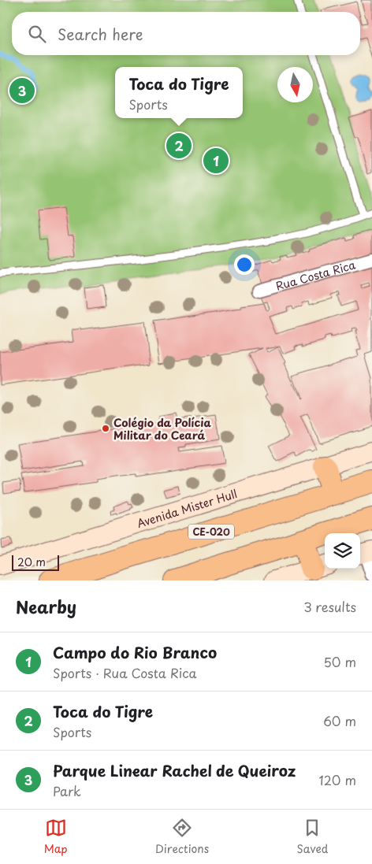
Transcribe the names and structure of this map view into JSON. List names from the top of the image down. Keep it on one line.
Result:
{"streets":{"highway":["CE-020"],"main road":["Avenida Mister Hull"],"street":["Rua Costa Rica"]},"places":["Colégio da Polícia Militar do Ceará"],"scale_bar":"20 m","north":"bottom","page":{"search":"Search here","popup":["Toca do Tigre","Sports"],"pins":["3","2","1"],"scale":"20 m","heading":["Nearby","3 results"],"list":[{"mark":"1","name":"Campo do Rio Branco","note":"Sports · Rua Costa Rica","value":"50 m"},{"mark":"2","name":"Toca do Tigre","note":"Sports","value":"60 m"},{"mark":"3","name":"Parque Linear Rachel de Queiroz","note":"Park","value":"120 m"}],"nav":["Map","Directions","Saved"]}}
